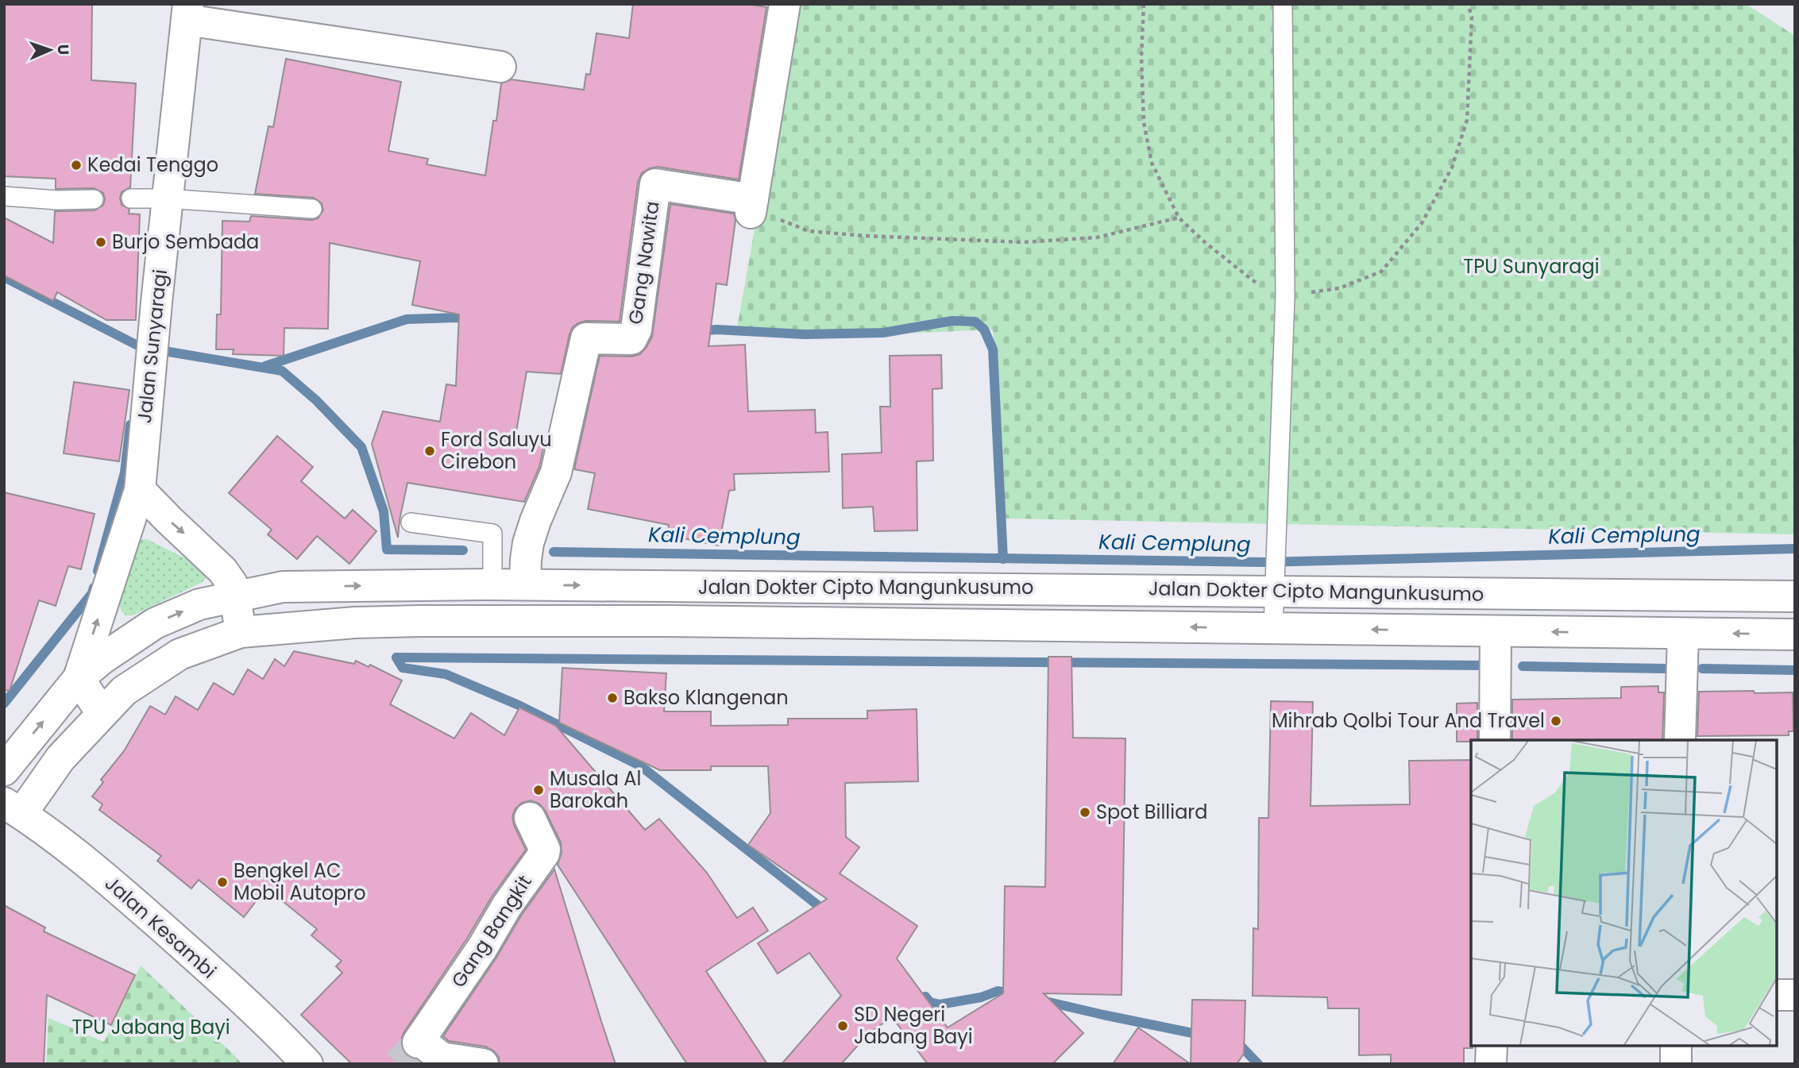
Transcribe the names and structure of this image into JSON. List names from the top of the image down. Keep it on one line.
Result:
{"streets":{"main road":["Gang Nawita","Jalan Sunyaragi","Jalan Dokter Cipto Mangunkusumo","Jalan Kesambi","Gang Bangkit"]},"crossings":[["Gang Nawita","Jalan Dokter Cipto Mangunkusumo"],["Jalan Sunyaragi","Jalan Dokter Cipto Mangunkusumo"],["Jalan Dokter Cipto Mangunkusumo","Jalan Kesambi"]],"water":["Kali Cemplung"],"parks":["TPU Sunyaragi","TPU Jabang Bayi"],"places":["Kedai Tenggo","Burjo Sembada","Ford Saluyu Cirebon","Bakso Klangenan","Mihrab Qolbi Tour And Travel","Musala Al Barokah","Spot Billiard","Bengkel AC Mobil Autopro","SD Negeri Jabang Bayi"],"north":"right"}
